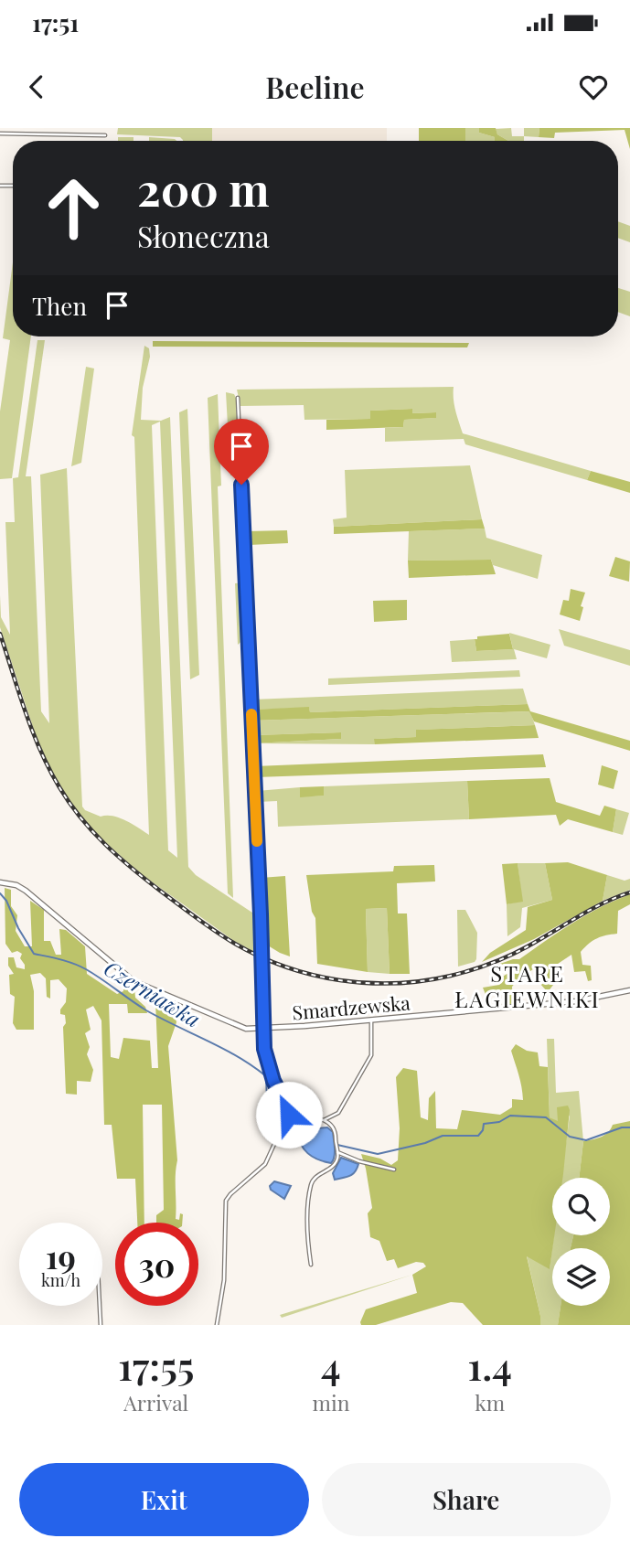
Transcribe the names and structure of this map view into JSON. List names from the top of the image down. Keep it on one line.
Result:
{"streets":{"street":["Smardzewska"]},"districts":["STARE ŁAGIEWNIKI"],"water":["Czerniawka"],"page":{"status":"17:51","header":"Beeline","turn":["200 m","Słoneczna"],"then":"Then","speed":"19 km/h","limit":"30","eta":["17:55","Arrival","4","min","1.4","km"],"buttons":["Exit","Share"]}}
